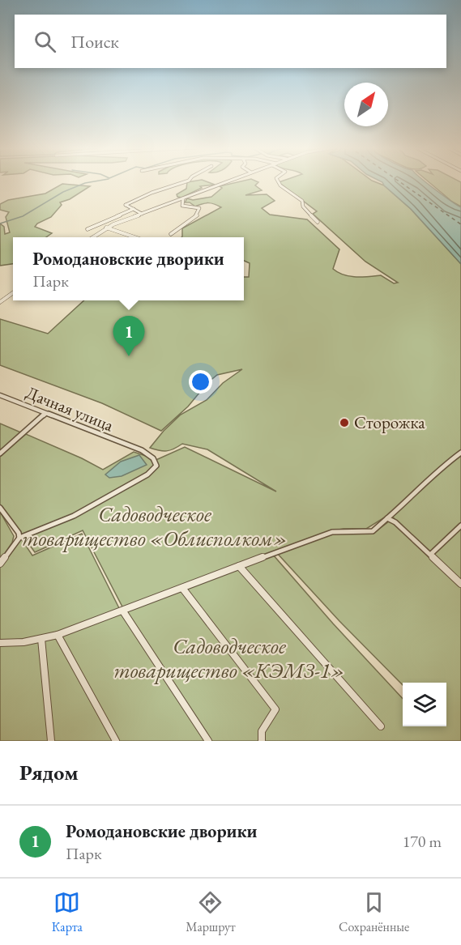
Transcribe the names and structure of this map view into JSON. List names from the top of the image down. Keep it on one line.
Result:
{"streets":{"street":["Дачная улица"]},"parks":["Садоводческое товарищество «Облисполком»","Садоводческое товарищество «КЭМЗ-1»"],"places":["Сторожка"],"north":"top right","page":{"search":"Поиск","popup":["Ромодановские дворики","Парк"],"pins":"1","heading":"Рядом","list":[{"mark":"1","name":"Ромодановские дворики","note":"Парк","value":"170 m"}],"nav":["Карта","Маршрут","Сохранённые"]}}
